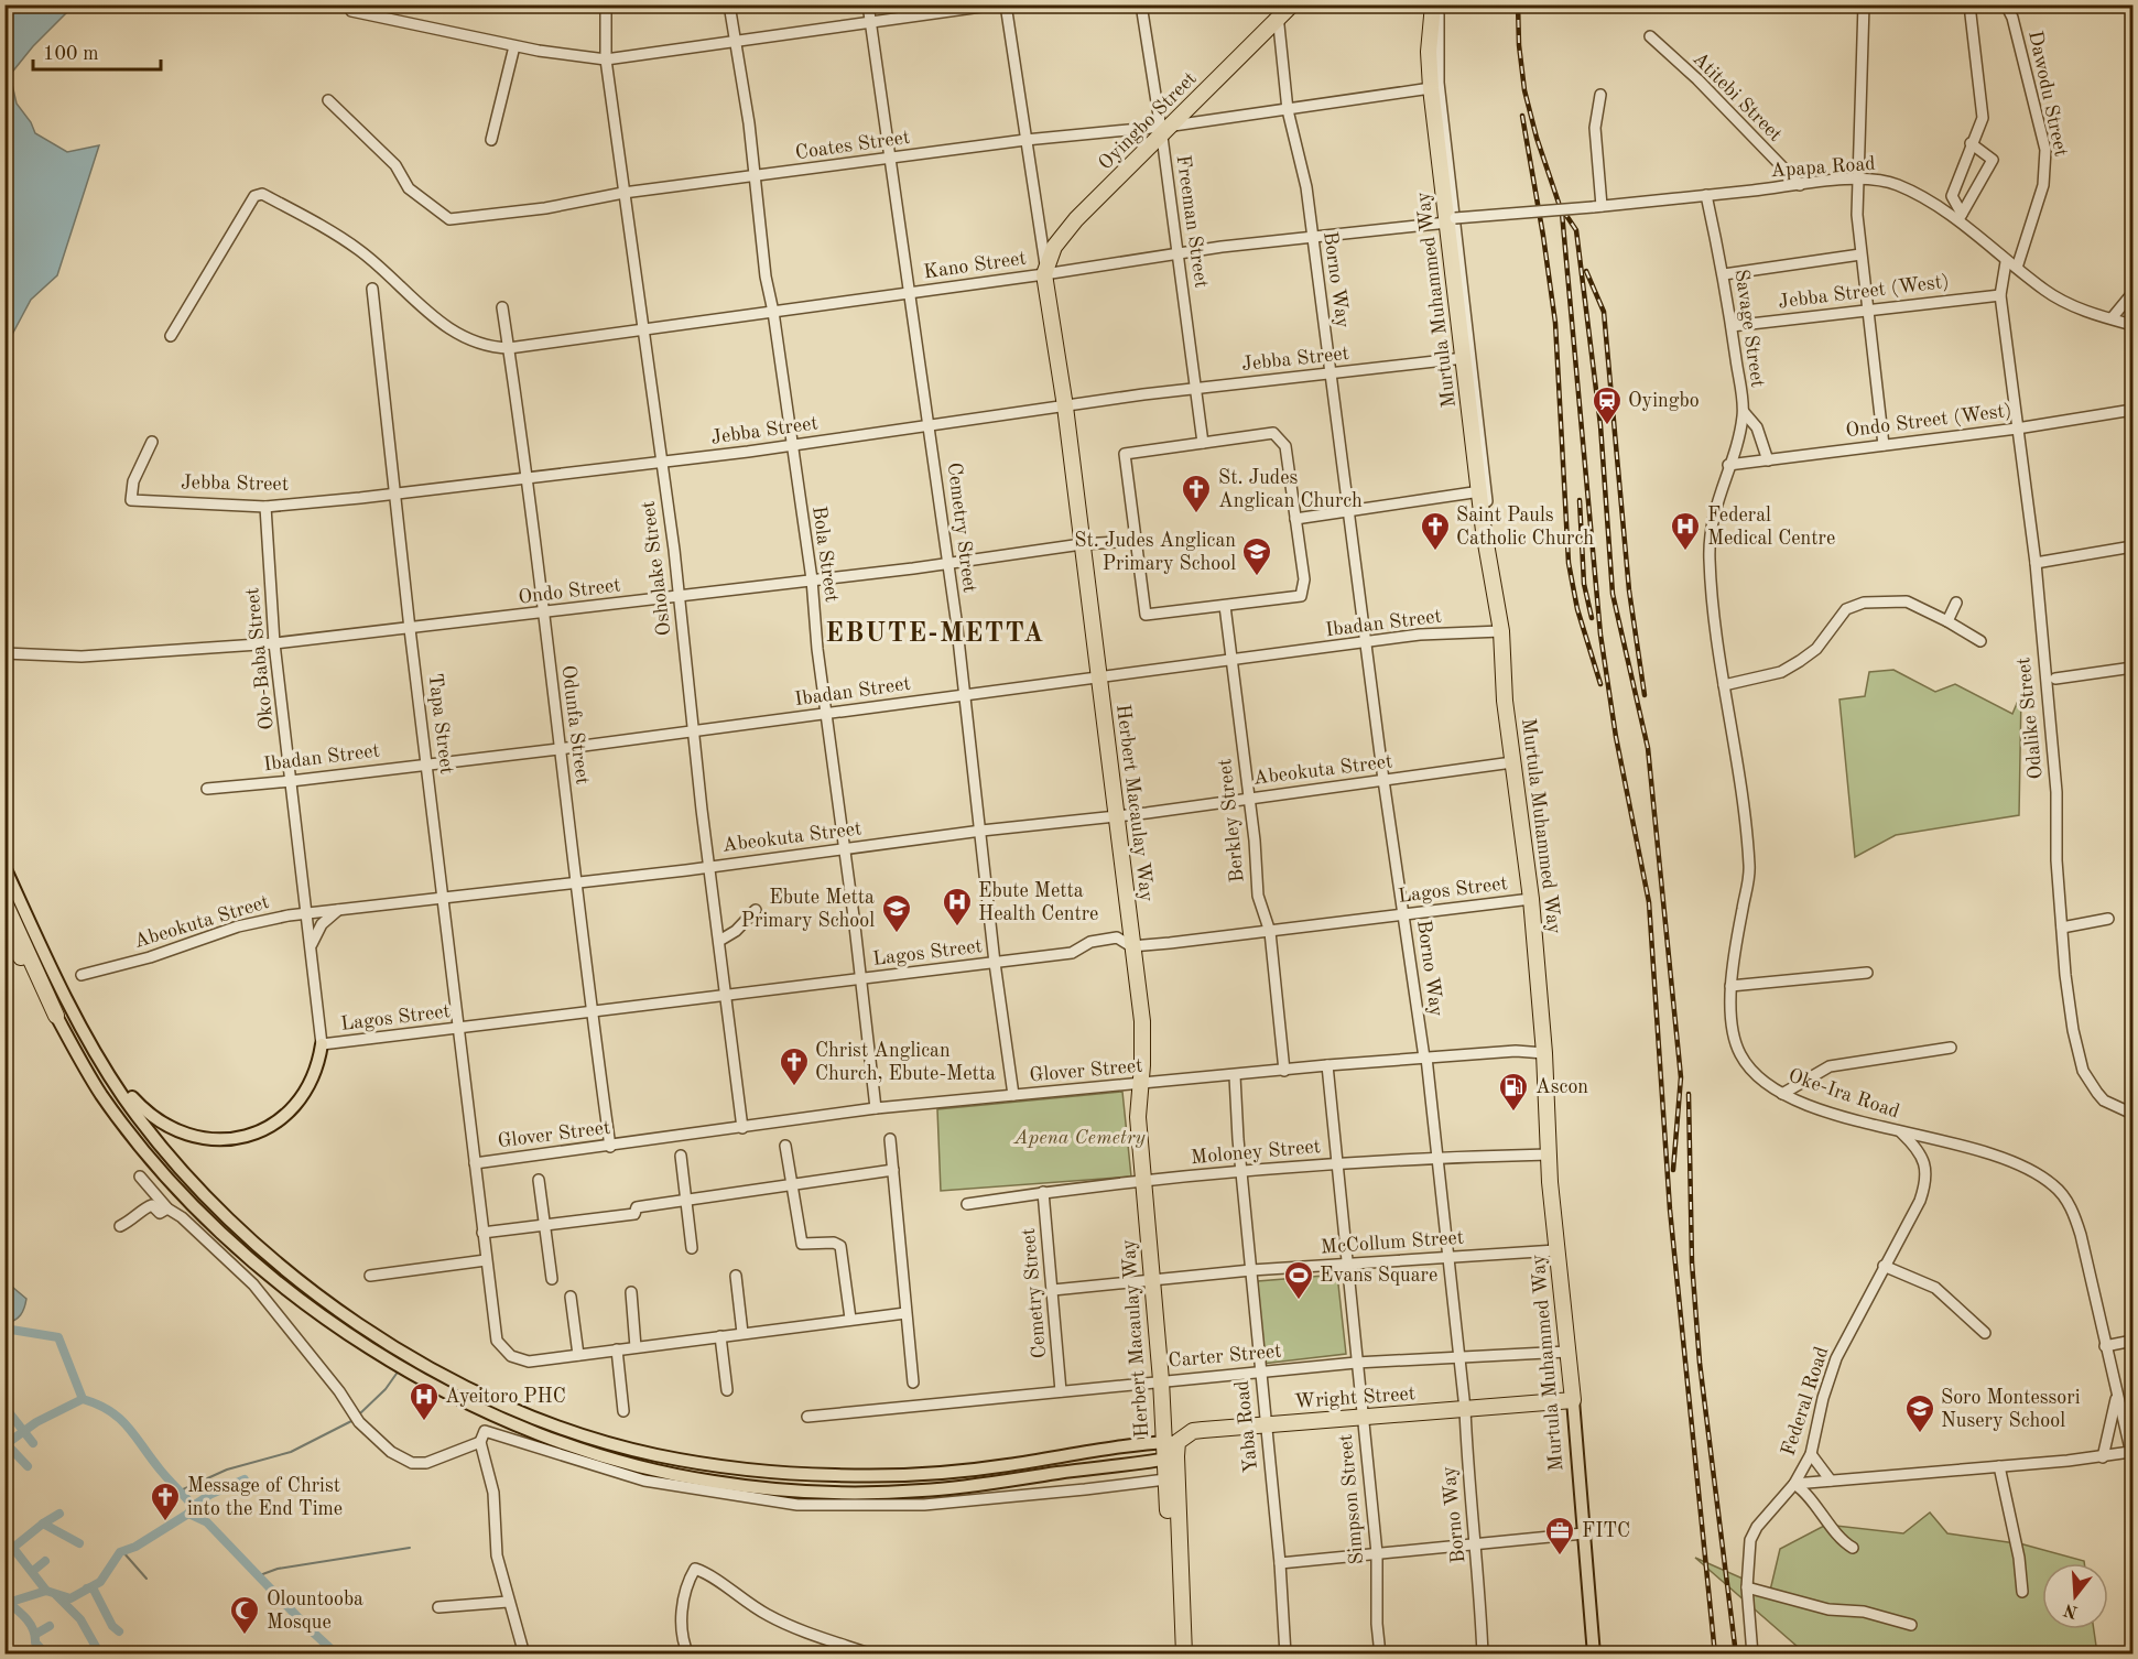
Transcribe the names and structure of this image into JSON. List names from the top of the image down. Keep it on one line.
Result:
{"streets":{"highway":["Oyingbo Street","Murtula Muhammed Way","Herbert Macaulay Way","Wright Street"],"street":["Dawodu Street","Atitebi Street","Coates Street","Apapa Road","Freeman Street","Kano Street","Borno Way","Jebba Street (West)","Savage Street","Jebba Street","Ondo Street (West)","Cemetry Street","Bola Street","Osholake Street","Ondo Street","Ibadan Street","Oko-Baba Street","Odalike Street","Tapa Street","Odunfa Street","Abeokuta Street","Berkley Street","Lagos Street","Glover Street","Oke-Ira Road","Moloney Street","McCollum Street","Carter Street","Federal Road","Yaba Road","Simpson Street"]},"crossings":[["Dawodu Street","Apapa Road"],["Atitebi Street","Apapa Road"],["Oyingbo Street","Coates Street"],["Oyingbo Street","Freeman Street"],["Oyingbo Street","Kano Street"],["Oyingbo Street","Borno Way"],["Oyingbo Street","Herbert Macaulay Way"],["Coates Street","Freeman Street"],["Coates Street","Borno Way"],["Coates Street","Murtula Muhammed Way"],["Coates Street","Cemetry Street"],["Coates Street","Bola Street"],["Coates Street","Osholake Street"],["Apapa Road","Kano Street"],["Apapa Road","Murtula Muhammed Way"],["Apapa Road","Savage Street"],["Apapa Road","Odalike Street"],["Freeman Street","Kano Street"],["Freeman Street","Jebba Street"],["Kano Street","Borno Way"],["Kano Street","Murtula Muhammed Way"],["Kano Street","Cemetry Street"],["Kano Street","Bola Street"],["Kano Street","Osholake Street"],["Kano Street","Odunfa Street"],["Kano Street","Herbert Macaulay Way"],["Borno Way","Jebba Street"],["Borno Way","Ibadan Street"],["Borno Way","Abeokuta Street"],["Borno Way","Lagos Street"],["Borno Way","Glover Street"],["Borno Way","Moloney Street"],["Borno Way","McCollum Street"],["Borno Way","Carter Street"],["Borno Way","Wright Street"],["Jebba Street (West)","Savage Street"],["Jebba Street (West)","Odalike Street"],["Murtula Muhammed Way","Jebba Street"],["Murtula Muhammed Way","Ibadan Street"],["Murtula Muhammed Way","Abeokuta Street"],["Murtula Muhammed Way","Lagos Street"],["Murtula Muhammed Way","Glover Street"],["Murtula Muhammed Way","Moloney Street"],["Murtula Muhammed Way","McCollum Street"],["Murtula Muhammed Way","Carter Street"],["Murtula Muhammed Way","Wright Street"],["Savage Street","Ondo Street (West)"],["Savage Street","Oke-Ira Road"],["Jebba Street","Cemetry Street"],["Jebba Street","Bola Street"],["Jebba Street","Osholake Street"],["Jebba Street","Oko-Baba Street"],["Jebba Street","Tapa Street"],["Jebba Street","Odunfa Street"],["Jebba Street","Herbert Macaulay Way"],["Ondo Street (West)","Odalike Street"],["Ondo Street (West)","Oke-Ira Road"],["Cemetry Street","Ondo Street"],["Cemetry Street","Ibadan Street"],["Cemetry Street","Abeokuta Street"],["Cemetry Street","Lagos Street"],["Cemetry Street","Glover Street"],["Cemetry Street","Moloney Street"],["Cemetry Street","McCollum Street"],["Cemetry Street","Carter Street"],["Bola Street","Ondo Street"],["Bola Street","Ibadan Street"],["Bola Street","Abeokuta Street"],["Bola Street","Lagos Street"],["Bola Street","Glover Street"],["Osholake Street","Ondo Street"],["Osholake Street","Ibadan Street"],["Osholake Street","Abeokuta Street"],["Osholake Street","Lagos Street"],["Osholake Street","Glover Street"],["Ondo Street","Oko-Baba Street"],["Ondo Street","Tapa Street"],["Ondo Street","Odunfa Street"],["Ondo Street","Herbert Macaulay Way"],["Ibadan Street","Oko-Baba Street"],["Ibadan Street","Tapa Street"],["Ibadan Street","Odunfa Street"],["Ibadan Street","Herbert Macaulay Way"],["Ibadan Street","Berkley Street"],["Oko-Baba Street","Abeokuta Street"],["Oko-Baba Street","Lagos Street"],["Tapa Street","Abeokuta Street"],["Tapa Street","Lagos Street"],["Tapa Street","Glover Street"],["Odunfa Street","Abeokuta Street"],["Odunfa Street","Lagos Street"],["Odunfa Street","Glover Street"],["Abeokuta Street","Herbert Macaulay Way"],["Abeokuta Street","Berkley Street"],["Herbert Macaulay Way","Lagos Street"],["Herbert Macaulay Way","Glover Street"],["Herbert Macaulay Way","Moloney Street"],["Herbert Macaulay Way","McCollum Street"],["Herbert Macaulay Way","Carter Street"],["Herbert Macaulay Way","Wright Street"],["Berkley Street","Lagos Street"],["Berkley Street","Glover Street"],["Glover Street","Yaba Road"],["Glover Street","Simpson Street"],["Oke-Ira Road","Federal Road"],["Moloney Street","Yaba Road"],["Moloney Street","Simpson Street"],["McCollum Street","Yaba Road"],["McCollum Street","Simpson Street"],["Carter Street","Yaba Road"],["Carter Street","Simpson Street"],["Wright Street","Yaba Road"],["Wright Street","Simpson Street"]],"districts":["EBUTE-METTA"],"parks":["Apena Cemetry"],"places":{"station":["Oyingbo"],"church":["St. Judes Anglican Church","Saint Pauls Catholic Church","Christ Anglican Church, Ebute-Metta","Message of Christ into the End Time"],"hospital":["Federal Medical Centre","Ebute Metta Health Centre","Ayeitoro PHC"],"school or university":["St. Judes Anglican Primary School","Ebute Metta Primary School","Soro Montessori Nusery School"],"fuel station":["Ascon"],"sports":["Evans Square"],"office":["FITC"],"mosque":["Olountooba Mosque"]},"scale_bar":"100 m","north":"bottom"}
